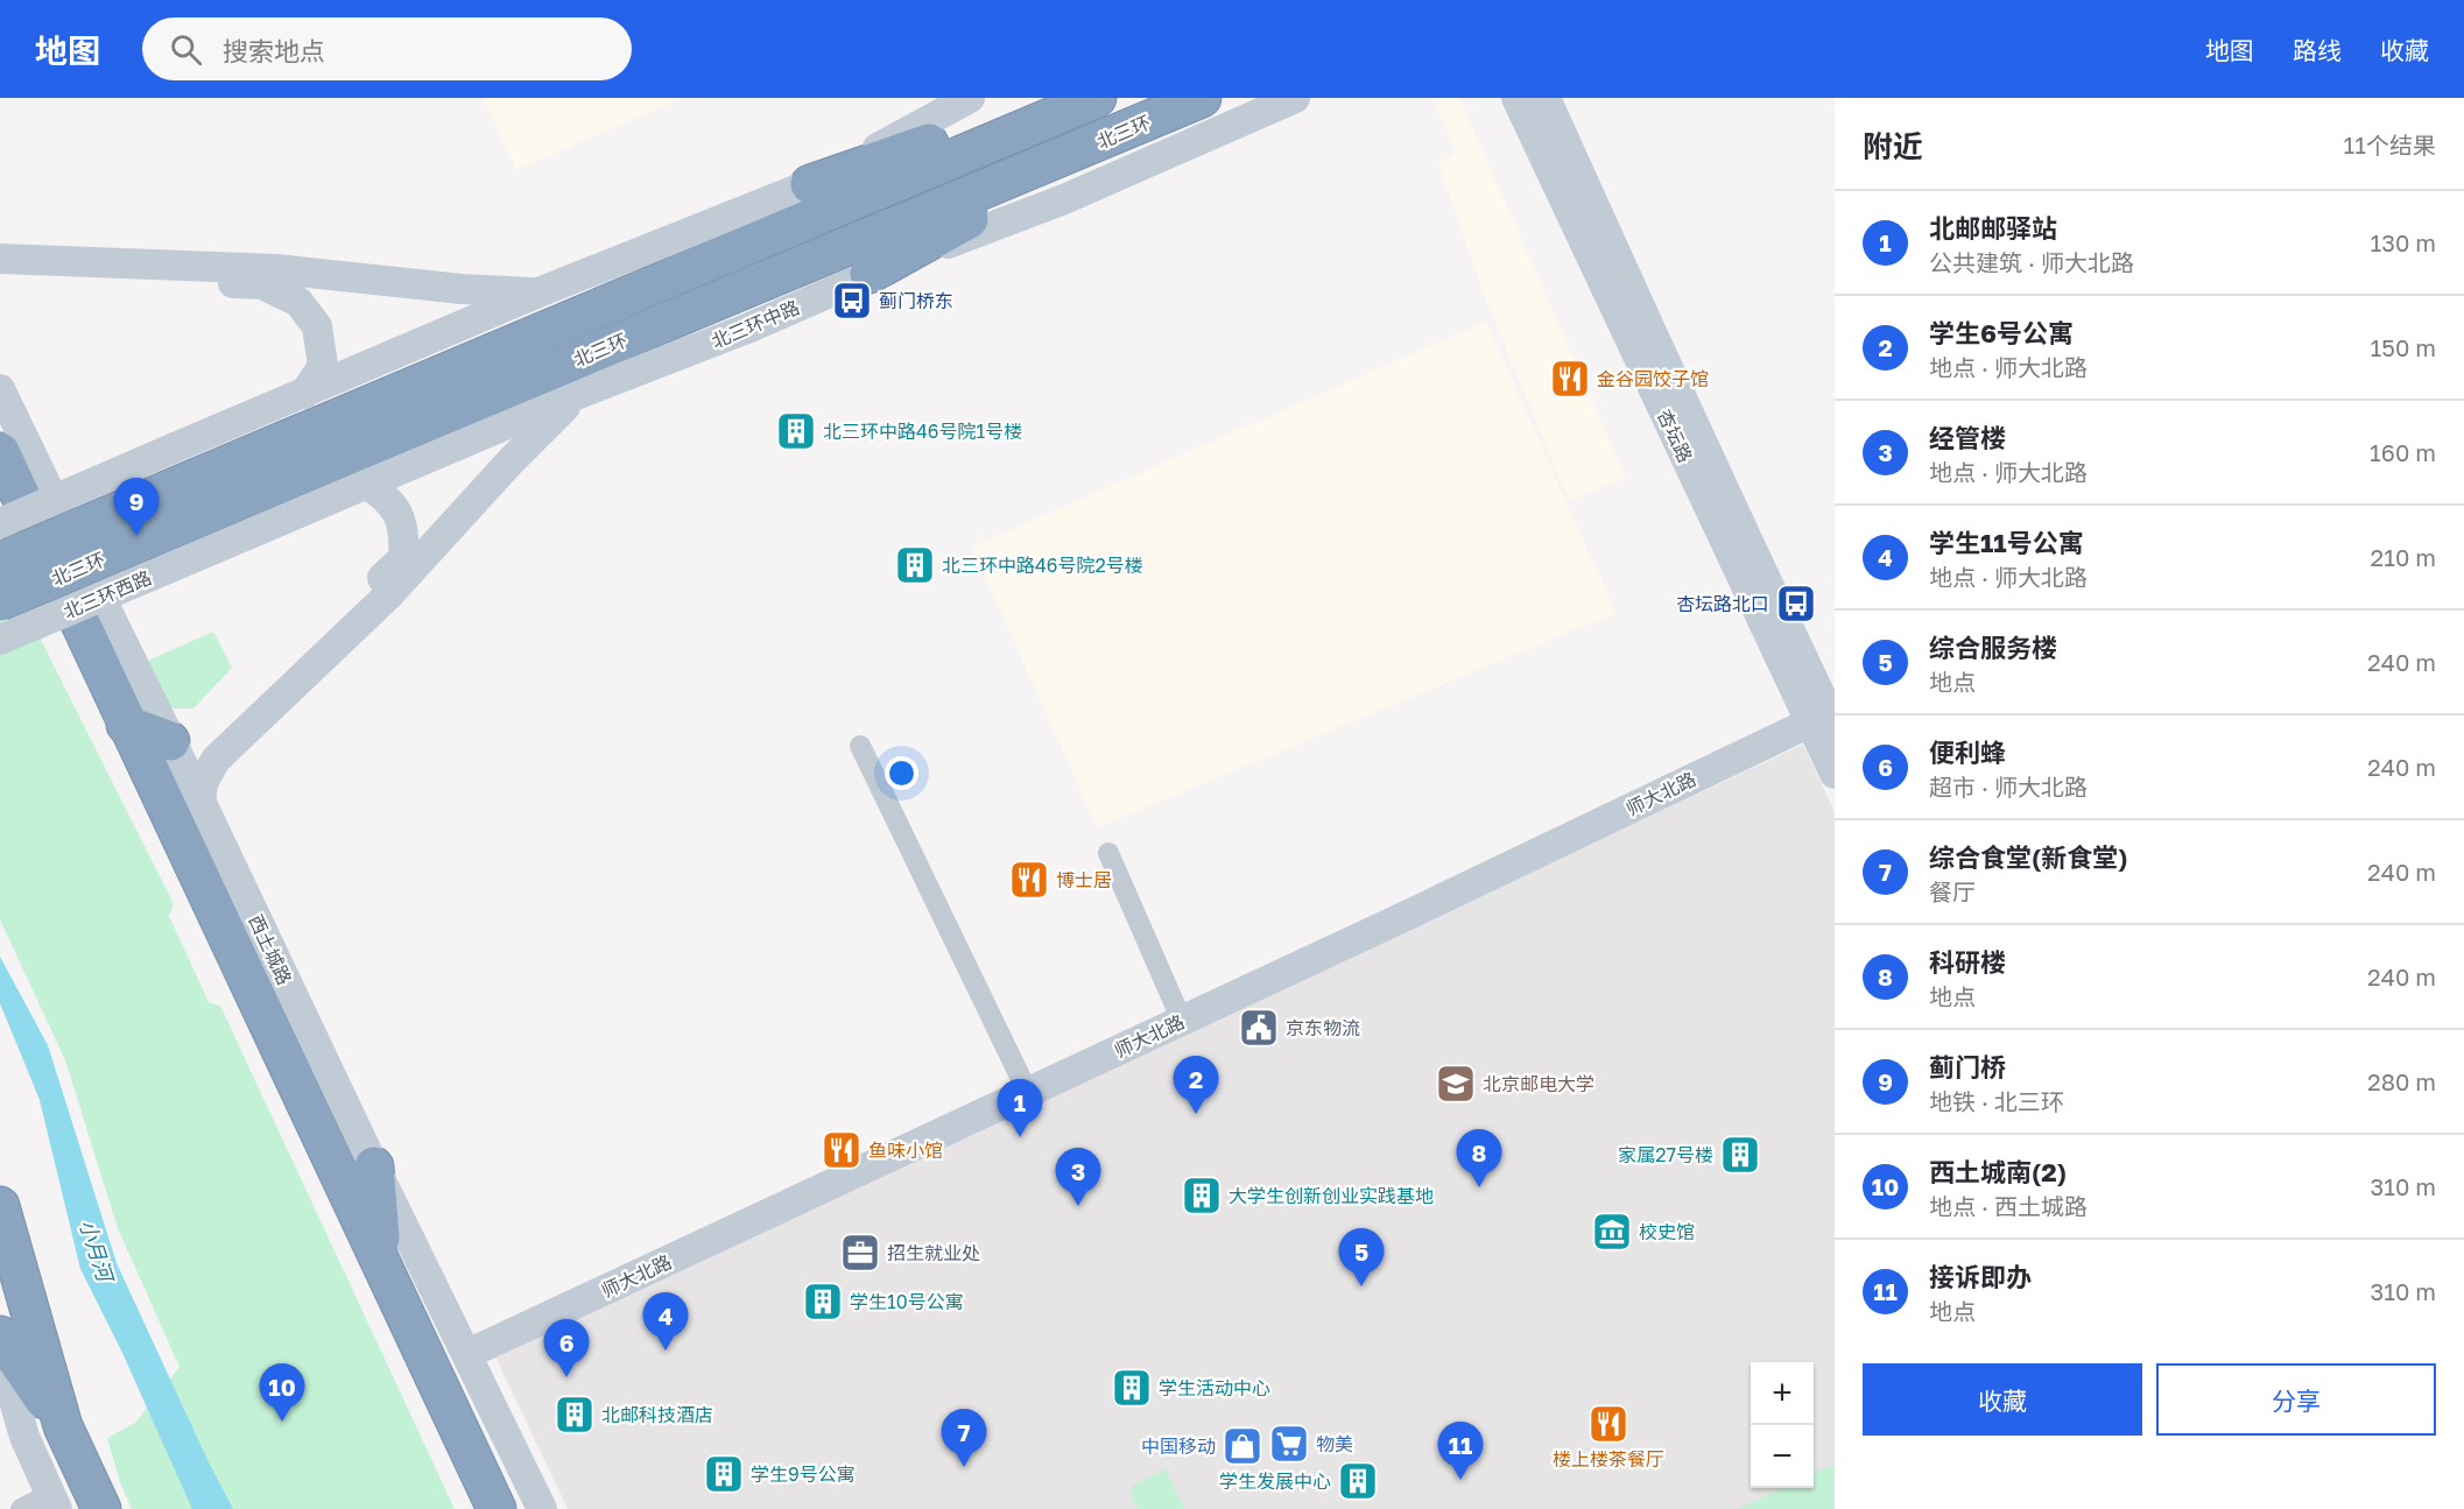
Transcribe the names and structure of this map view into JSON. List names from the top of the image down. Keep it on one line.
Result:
{"streets":{"highway":["北三环","西土城路"],"street":["北三环中路","杏坛路","北三环西路","师大北路"]},"crossings":[["北三环","北三环中路"],["北三环","北三环西路"],["北三环中路","北三环西路"],["杏坛路","师大北路"],["师大北路","西土城路"]],"water":["小月河"],"places":{"bus stop":["蓟门桥东","杏坛路北口"],"restaurant":["金谷园饺子馆","博士居","鱼味小馆","楼上楼茶餐厅"],"building":["北三环中路46号院1号楼","北三环中路46号院2号楼","家属27号楼","大学生创新创业实践基地","学生10号公寓","学生活动中心","北邮科技酒店","学生9号公寓","学生发展中心"],"public building":["京东物流"],"school or university":["北京邮电大学"],"museum":["校史馆"],"office":["招生就业处"],"supermarket":["物美"],"shop":["中国移动"]},"page":{"header":"地图","search":"搜索地点","nav":["地图","路线","收藏"],"heading":["附近","11个结果"],"list":[{"mark":"1","name":"北邮邮驿站","note":"公共建筑 · 师大北路","value":"130 m"},{"mark":"2","name":"学生6号公寓","note":"地点 · 师大北路","value":"150 m"},{"mark":"3","name":"经管楼","note":"地点 · 师大北路","value":"160 m"},{"mark":"4","name":"学生11号公寓","note":"地点 · 师大北路","value":"210 m"},{"mark":"5","name":"综合服务楼","note":"地点","value":"240 m"},{"mark":"6","name":"便利蜂","note":"超市 · 师大北路","value":"240 m"},{"mark":"7","name":"综合食堂(新食堂)","note":"餐厅","value":"240 m"},{"mark":"8","name":"科研楼","note":"地点","value":"240 m"},{"mark":"9","name":"蓟门桥","note":"地铁 · 北三环","value":"280 m"},{"mark":"10","name":"西土城南(2)","note":"地点 · 西土城路","value":"310 m"},{"mark":"11","name":"接诉即办","note":"地点","value":"310 m"}],"pins":["9","2","1","8","3","5","4","6","10","7","11"],"buttons":["收藏","分享"],"map_buttons":["+","−"]}}
